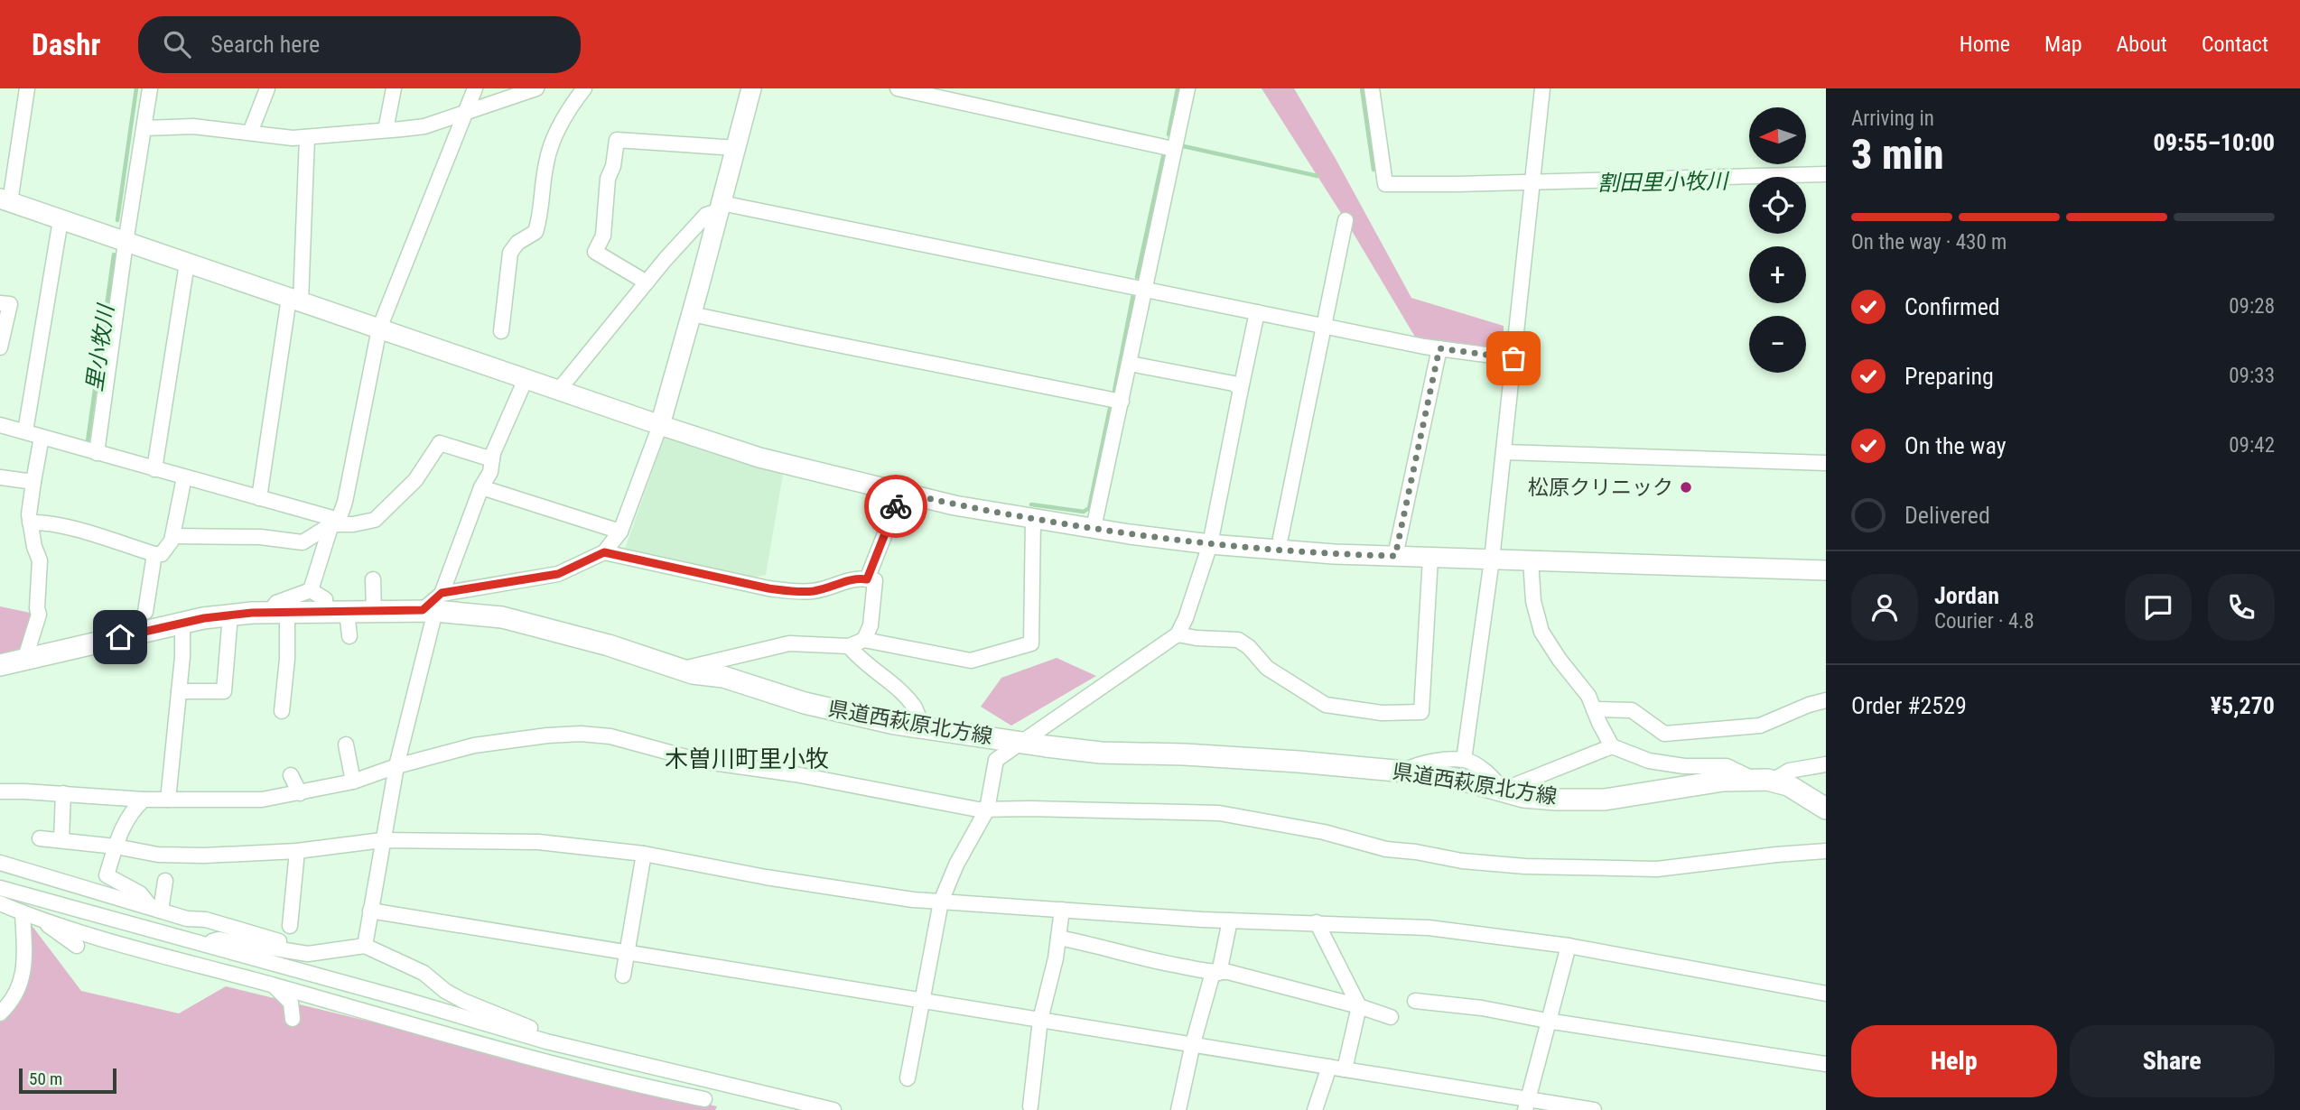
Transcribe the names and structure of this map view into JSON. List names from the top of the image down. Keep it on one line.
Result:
{"streets":{"main road":["県道西萩原北方線"]},"districts":["木曽川町里小牧"],"water":["割田里小牧川","里小牧川"],"places":["松原クリニック"],"scale_bar":"50 m","north":"left","page":{"header":"Dashr","search":"Search here","nav":["Home","Map","About","Contact"],"heading":["3 min","Arriving in","09:55–10:00"],"panel":["Jordan","Courier · 4.8","Order #2529","¥5,270"],"map_buttons":["+","−"],"bar":"On the way · 430 m","list":[["Confirmed","09:28"],["Preparing","09:33"],["On the way","09:42"],"Delivered"],"buttons":["Help","Share"],"scale":"50 m"}}
